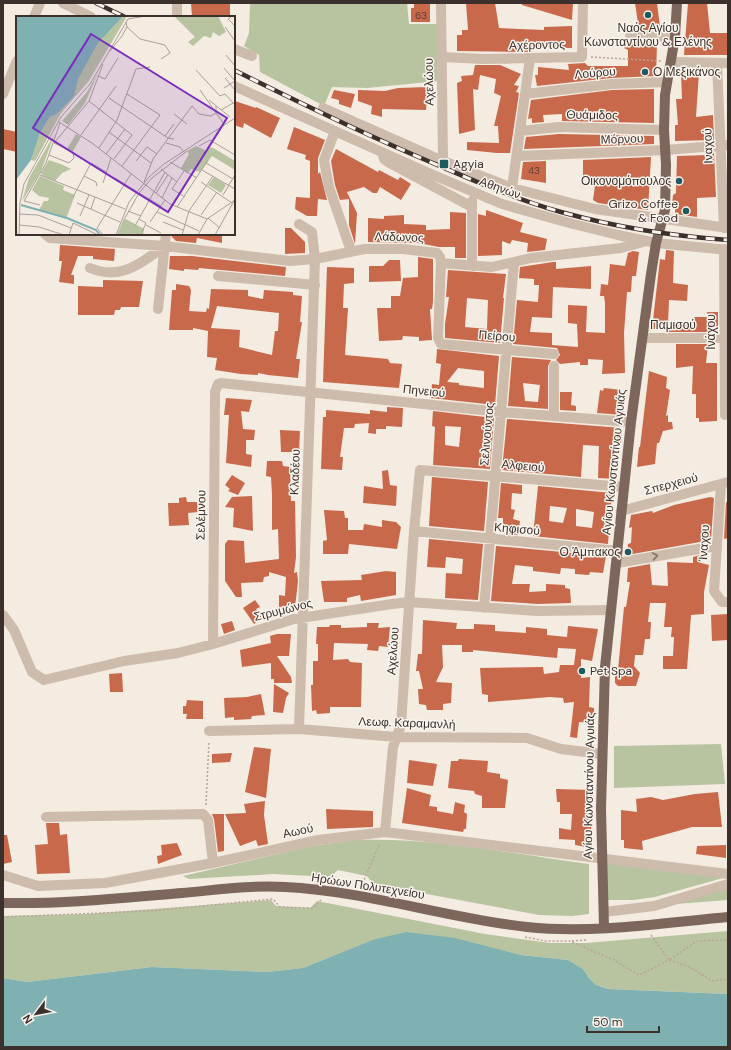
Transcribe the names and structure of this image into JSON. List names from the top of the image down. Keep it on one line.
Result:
{"streets":{"main road":["Αγίου Κωνσταντίνου Αγυιάς","Ηρώων Πολυτεχνείου"],"street":["Αχέροντος","Λούρου","Αχελώου","Θυάμιδος","Μόρνου","Ιναχού","Αθηνών","Λάδωνος","Παμισού","Ινάχου","Πείρου","Πηνειού","Σελινούντος","Αλφειού","Κλαδέου","Σπερχειού","Σελέμνου","Κηφισού","Ίναχου","Στρυμώνος","Λεωφ. Καραμανλή","Αωού"]},"crossings":[["Αχέροντος","Αχελώου"],["Αχέροντος","Αγίου Κωνσταντίνου Αγυιάς"],["Λούρου","Αγίου Κωνσταντίνου Αγυιάς"],["Αχελώου","Αθηνών"],["Αχελώου","Αλφειού"],["Αχελώου","Κηφισού"],["Αχελώου","Στρυμώνος"],["Αχελώου","Λεωφ. Καραμανλή"],["Αχελώου","Αωού"],["Θυάμιδος","Αγίου Κωνσταντίνου Αγυιάς"],["Μόρνου","Ιναχού"],["Μόρνου","Αγίου Κωνσταντίνου Αγυιάς"],["Ιναχού","Αθηνών"],["Αθηνών","Ινάχου"],["Αθηνών","Αγίου Κωνσταντίνου Αγυιάς"],["Λάδωνος","Πείρου"],["Λάδωνος","Κλαδέου"],["Παμισού","Ινάχου"],["Παμισού","Αγίου Κωνσταντίνου Αγυιάς"],["Πείρου","Σελινούντος"],["Πηνειού","Σελινούντος"],["Πηνειού","Αγίου Κωνσταντίνου Αγυιάς"],["Πηνειού","Κλαδέου"],["Πηνειού","Σελέμνου"],["Σελινούντος","Αλφειού"],["Σελινούντος","Κηφισού"],["Σελινούντος","Στρυμώνος"],["Αγίου Κωνσταντίνου Αγυιάς","Αλφειού"],["Αγίου Κωνσταντίνου Αγυιάς","Σπερχειού"],["Αγίου Κωνσταντίνου Αγυιάς","Κηφισού"],["Αγίου Κωνσταντίνου Αγυιάς","Στρυμώνος"],["Αγίου Κωνσταντίνου Αγυιάς","Λεωφ. Καραμανλή"],["Αγίου Κωνσταντίνου Αγυιάς","Αωού"],["Αγίου Κωνσταντίνου Αγυιάς","Ηρώων Πολυτεχνείου"],["Κλαδέου","Στρυμώνος"],["Κλαδέου","Λεωφ. Καραμανλή"],["Σπερχειού","Ίναχου"],["Σελέμνου","Στρυμώνος"]],"places":{"other":["Ναός Αγίου Κωνσταντίνου & Ελένης","Ο Μεξικάνος","Οικονομόπουλος","Grizo Coffee & Food","Ο Άμπακος","Pet Spa"],"transit":["Agyia"]},"house_numbers":["63","43"],"scale_bar":"50 m","north":"bottom left"}
